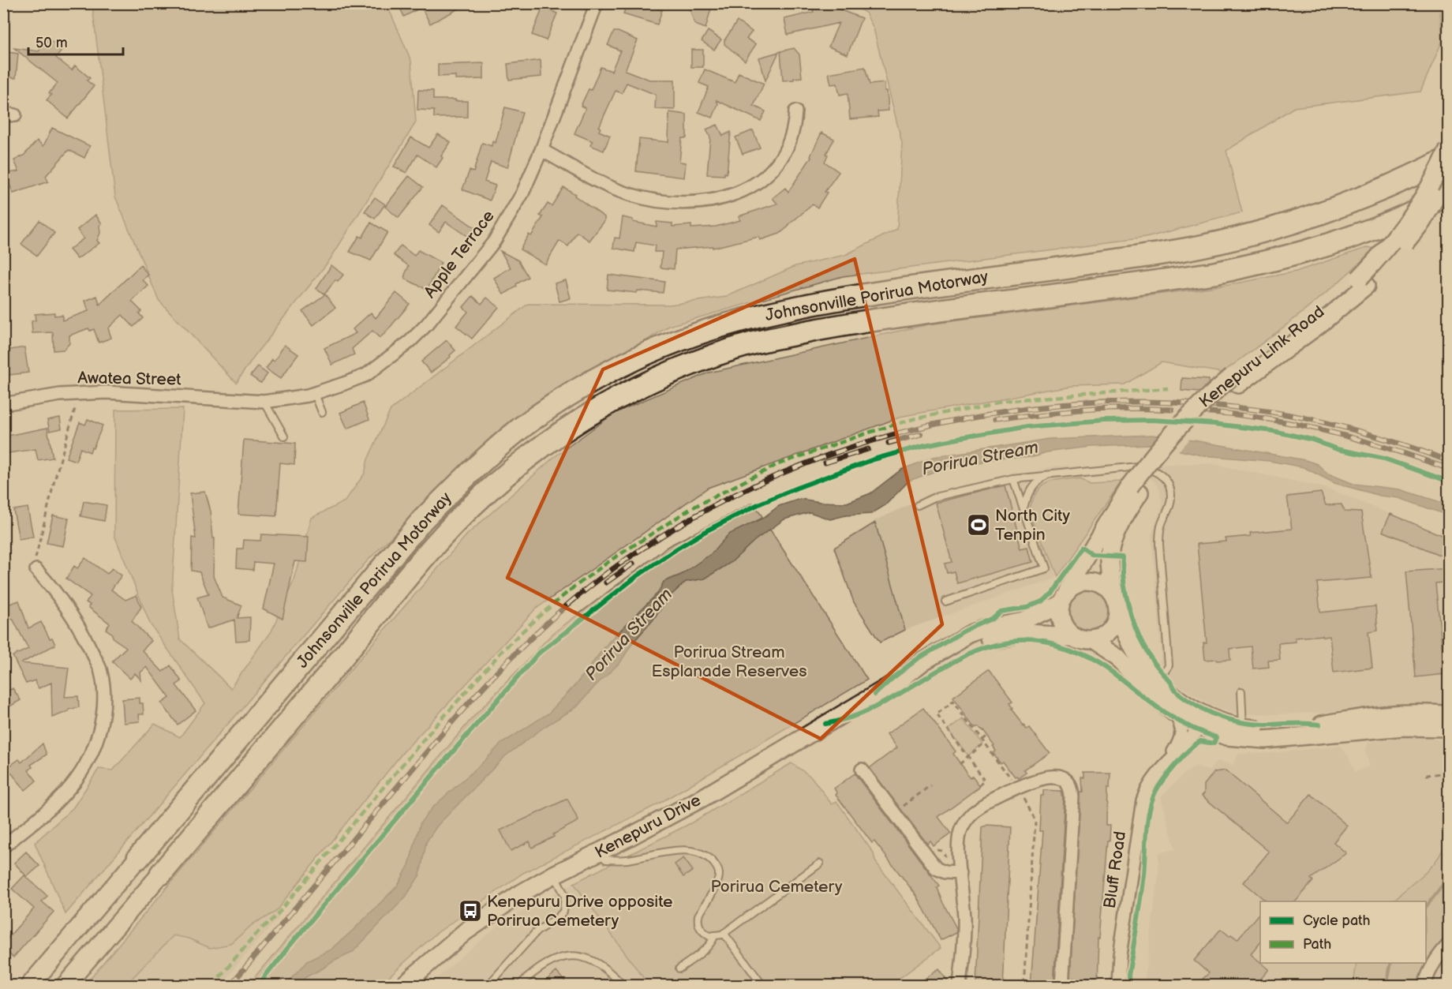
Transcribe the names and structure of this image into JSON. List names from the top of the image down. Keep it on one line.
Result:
{"streets":{"highway":["Johnsonville Porirua Motorway"],"main road":["Kenepuru Link Road","Kenepuru Drive"],"street":["Apple Terrace","Awatea Street","Bluff Road"]},"crossings":[["Apple Terrace","Awatea Street"],["Kenepuru Link Road","Kenepuru Drive"]],"water":["Porirua Stream"],"parks":["Porirua Stream Esplanade Reserves","Porirua Cemetery"],"places":{"sports":["North City Tenpin"],"bus stop":["Kenepuru Drive opposite Porirua Cemetery"]},"legend":["Cycle path","Path"],"scale_bar":"50 m"}
